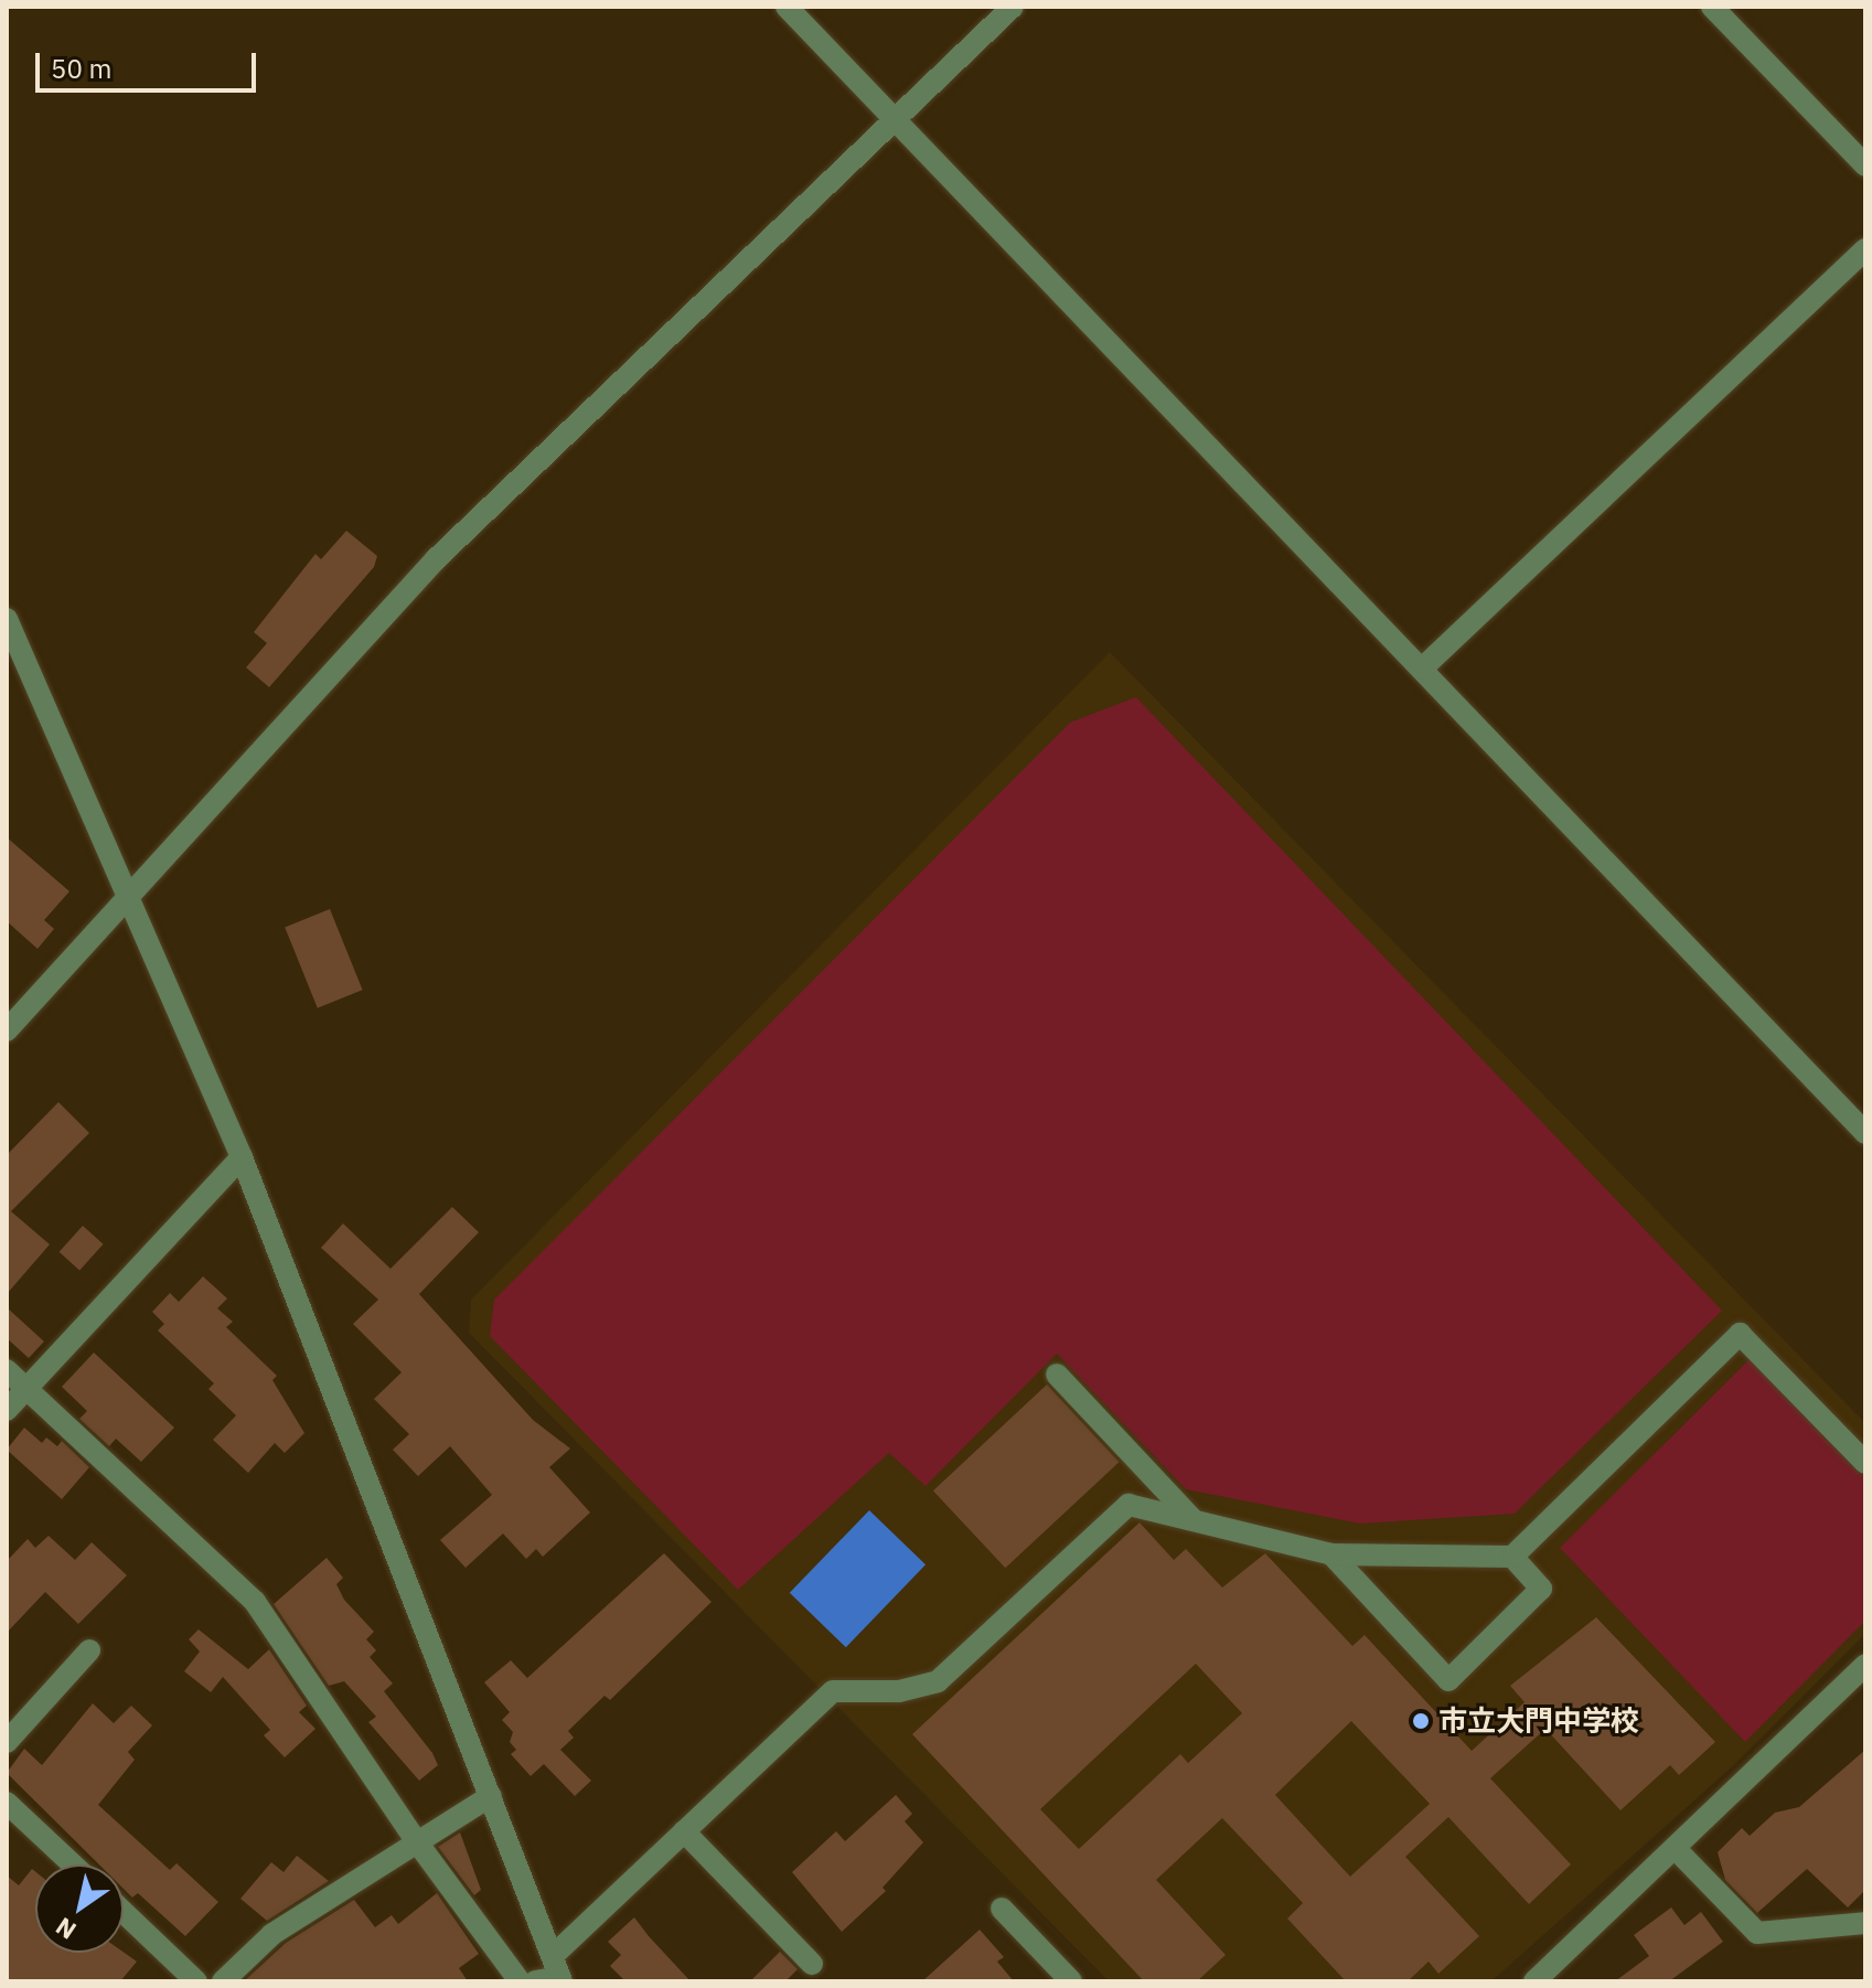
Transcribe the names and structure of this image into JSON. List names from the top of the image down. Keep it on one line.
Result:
{"places":["市立大門中学校"],"scale_bar":"50 m","north":"bottom left"}
